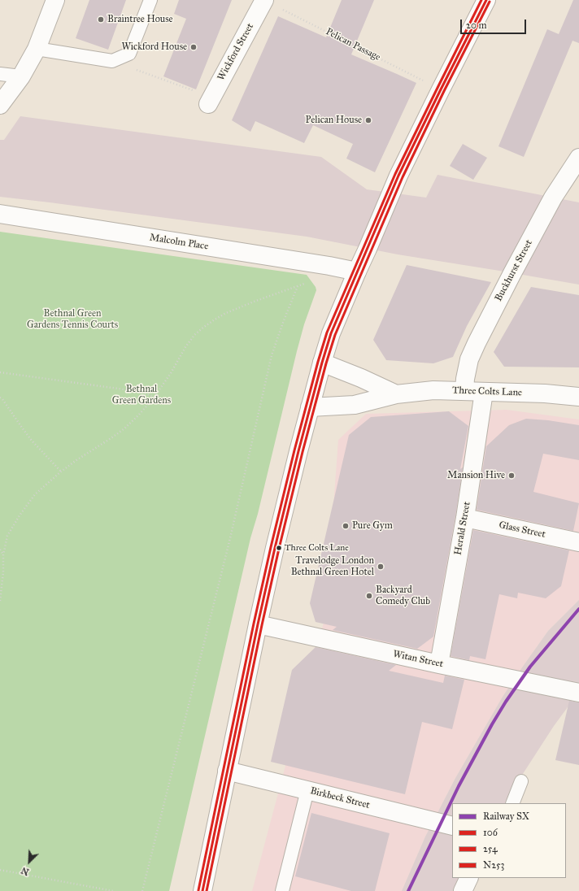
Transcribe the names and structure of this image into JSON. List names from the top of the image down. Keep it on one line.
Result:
{"streets":{"street":["Wickford Street","Malcolm Place","Buckhurst Street","Three Colts Lane","Herald Street","Glass Street","Witan Street","Birkbeck Street"],"path":["Pelican Passage"]},"crossings":[["Buckhurst Street","Three Colts Lane"],["Three Colts Lane","Herald Street"],["Herald Street","Glass Street"],["Herald Street","Witan Street"]],"parks":["Bethnal Green Gardens Tennis Courts","Bethnal Green Gardens"],"places":["Braintree House","Wickford House","Pelican House","Mansion Hive","Pure Gym","Three Colts Lane","Travelodge London Bethnal Green Hotel","Backyard Comedy Club"],"lines":["transit line 106","transit line N253","transit line 254","rail line SX"],"legend":["Railway SX","106","254","N253"],"scale_bar":"20 m","north":"bottom left"}
